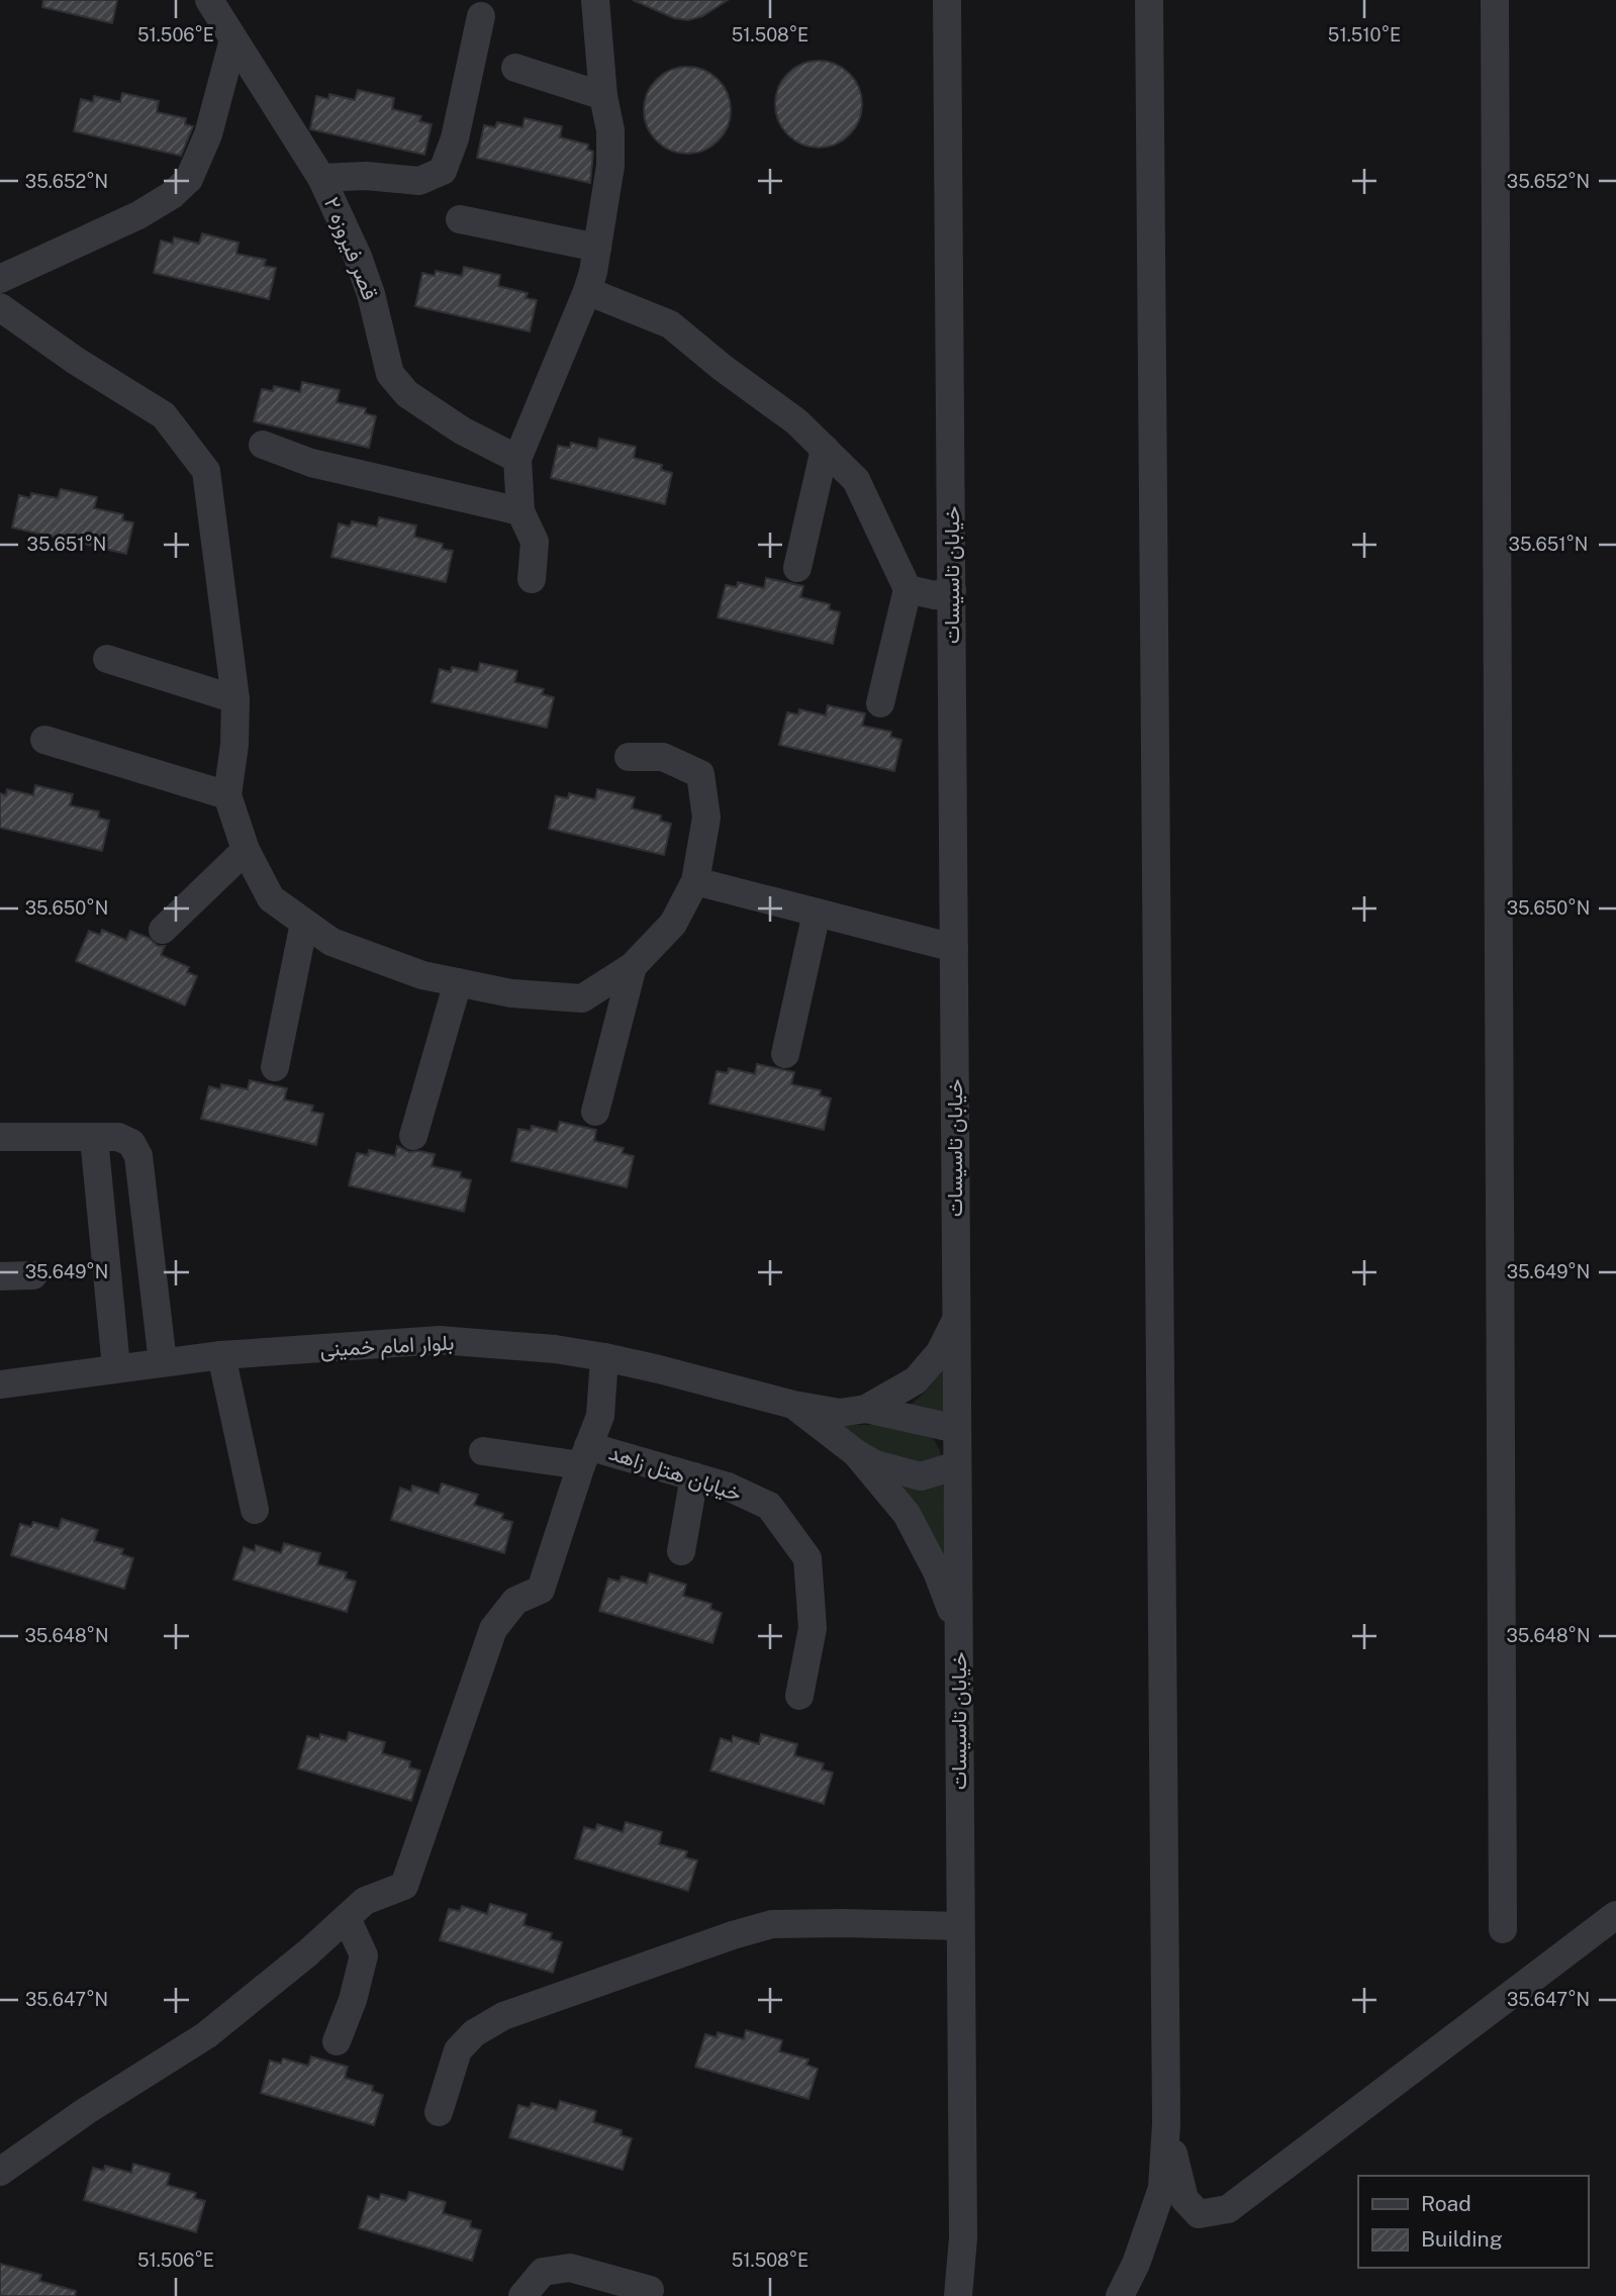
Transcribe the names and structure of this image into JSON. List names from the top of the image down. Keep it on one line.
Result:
{"streets":{"street":["قصر فیروزه ۲","خیابان تاسیسات","بلوار امام خمینی","خیابان هتل زاهد"]},"legend":["Road","Building"],"coordinates":["51.506°E","51.508°E","51.510°E","35.652°N","35.651°N","35.650°N","35.649°N","35.648°N","35.647°N"]}
